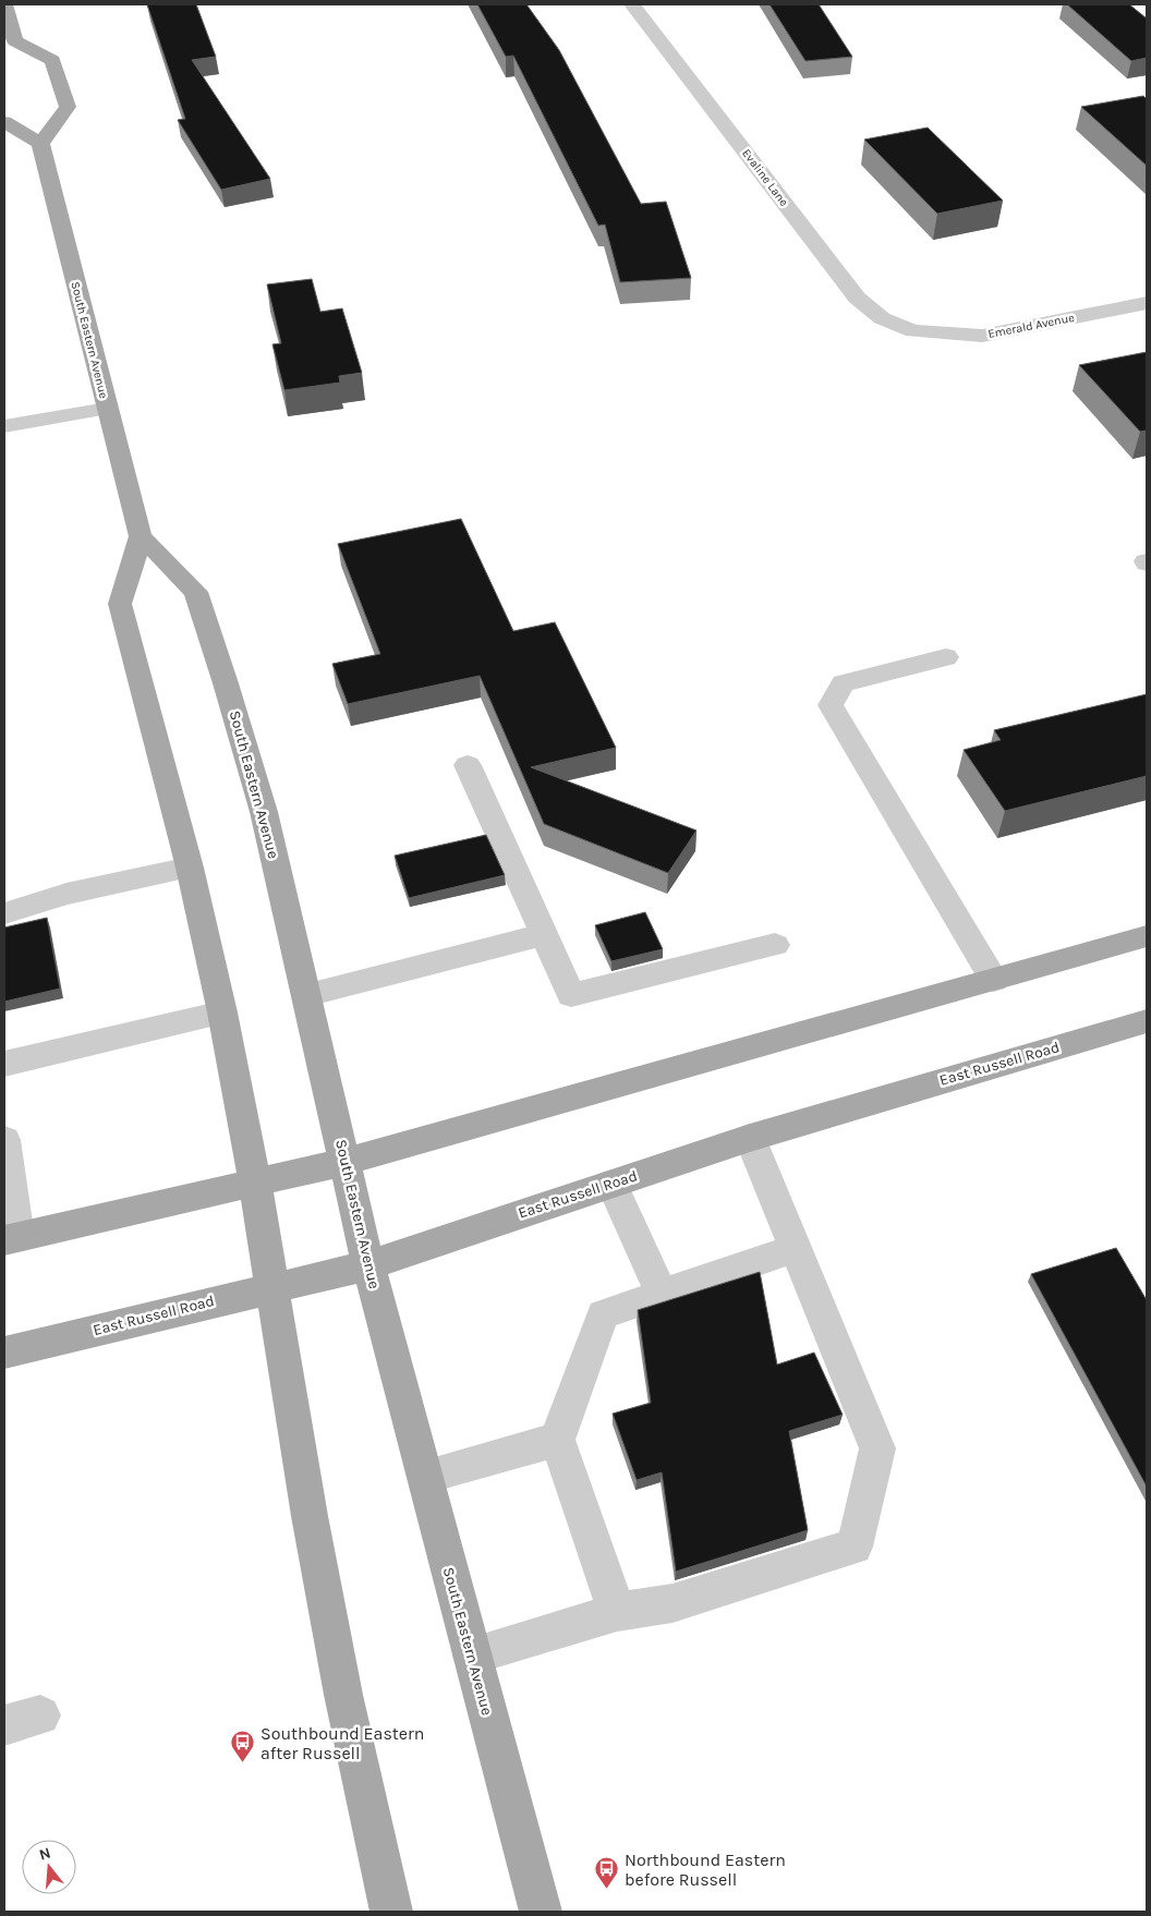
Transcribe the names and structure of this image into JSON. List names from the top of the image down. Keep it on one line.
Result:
{"streets":{"main road":["South Eastern Avenue","East Russell Road"],"street":["Evaline Lane","Emerald Avenue"]},"crossings":[["Evaline Lane","Emerald Avenue"],["South Eastern Avenue","East Russell Road"]],"places":{"bus stop":["Southbound Eastern after Russell","Northbound Eastern before Russell"]},"north":"top"}
